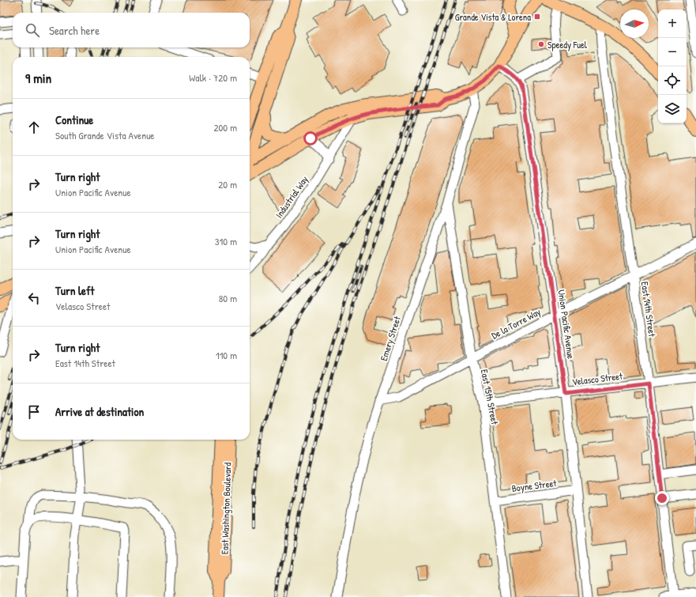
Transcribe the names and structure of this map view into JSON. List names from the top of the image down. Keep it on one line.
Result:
{"streets":{"main road":["East Washington Boulevard"],"street":["Industrial Way","East 14th Street","De la Torre Way","Union Pacific Avenue","Emery Street","Velasco Street","East 15th Street","Boyne Street"]},"crossings":[["East 14th Street","De la Torre Way"],["East 14th Street","Velasco Street"],["De la Torre Way","Union Pacific Avenue"],["De la Torre Way","Emery Street"],["De la Torre Way","East 15th Street"],["Union Pacific Avenue","Velasco Street"],["Union Pacific Avenue","Boyne Street"],["Emery Street","East 15th Street"],["Velasco Street","East 15th Street"],["East 15th Street","Boyne Street"]],"places":{"transit":["Grande Vista & Lorena"],"other":["Speedy Fuel"]},"north":"right","page":{"map_buttons":["+","−"],"search":"Search here","heading":["9 min","Walk · 720 m"],"list":[["Continue","South Grande Vista Avenue","200 m"],["Turn right","Union Pacific Avenue","20 m"],["Turn right","Union Pacific Avenue","310 m"],["Turn left","Velasco Street","80 m"],["Turn right","East 14th Street","110 m"],"Arrive at destination"]}}
